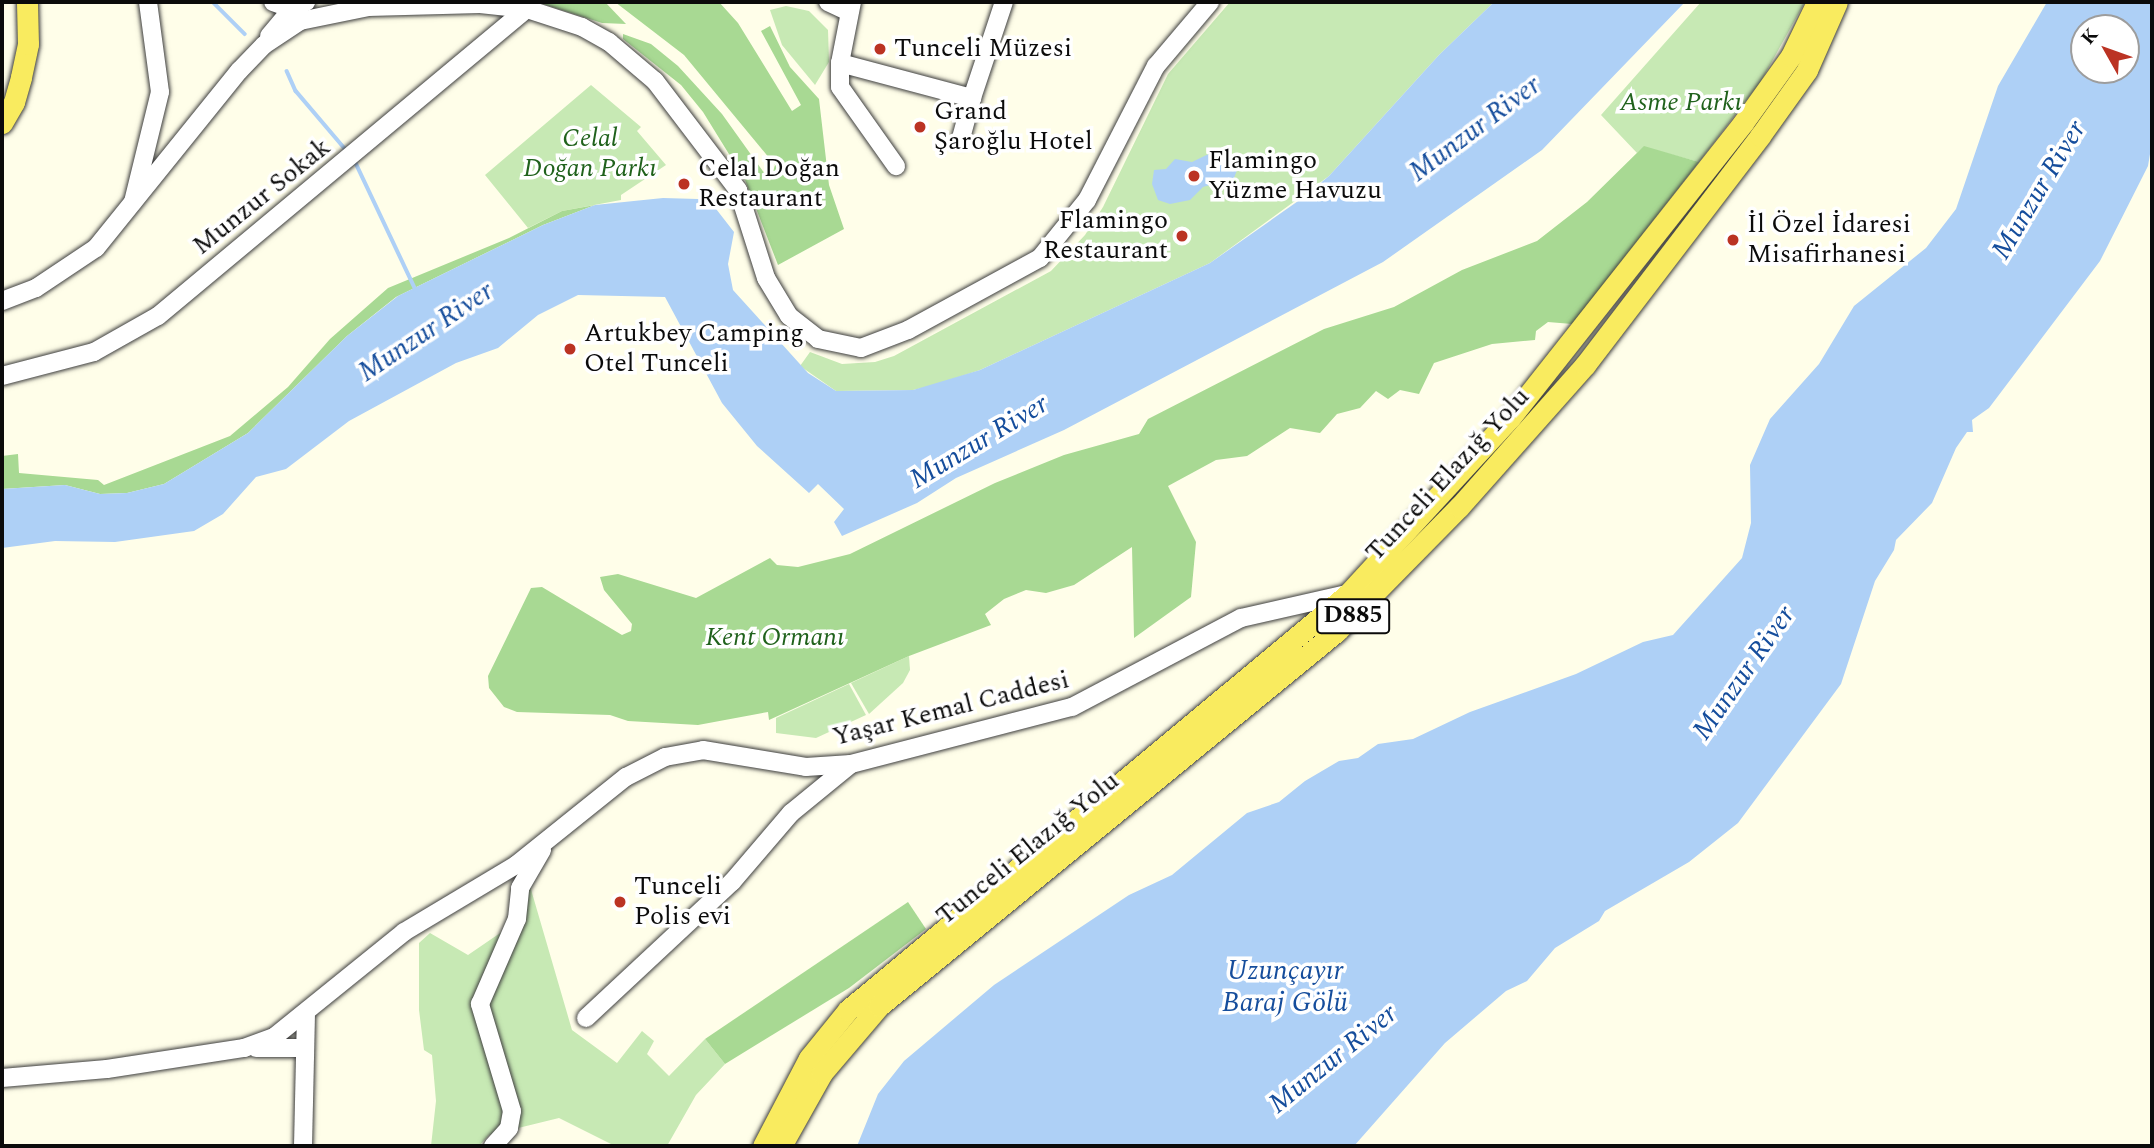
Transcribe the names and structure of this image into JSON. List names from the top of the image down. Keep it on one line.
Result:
{"streets":{"main road":["Tunceli Elazığ Yolu","D885"],"street":["Munzur Sokak","Yaşar Kemal Caddesi"]},"crossings":[["Tunceli Elazığ Yolu","Yaşar Kemal Caddesi"]],"water":["Munzur River","Uzunçayır Baraj Gölü"],"parks":["Asme Parkı","Celal Doğan Parkı","Kent Ormanı"],"places":["Tunceli Müzesi","Grand Şaroğlu Hotel","Flamingo Yüzme Havuzu","Celal Doğan Restaurant","Flamingo Restaurant","İl Özel İdaresi Misafirhanesi","Artukbey Camping Otel Tunceli","Tunceli Polis evi"],"north":"top left"}
